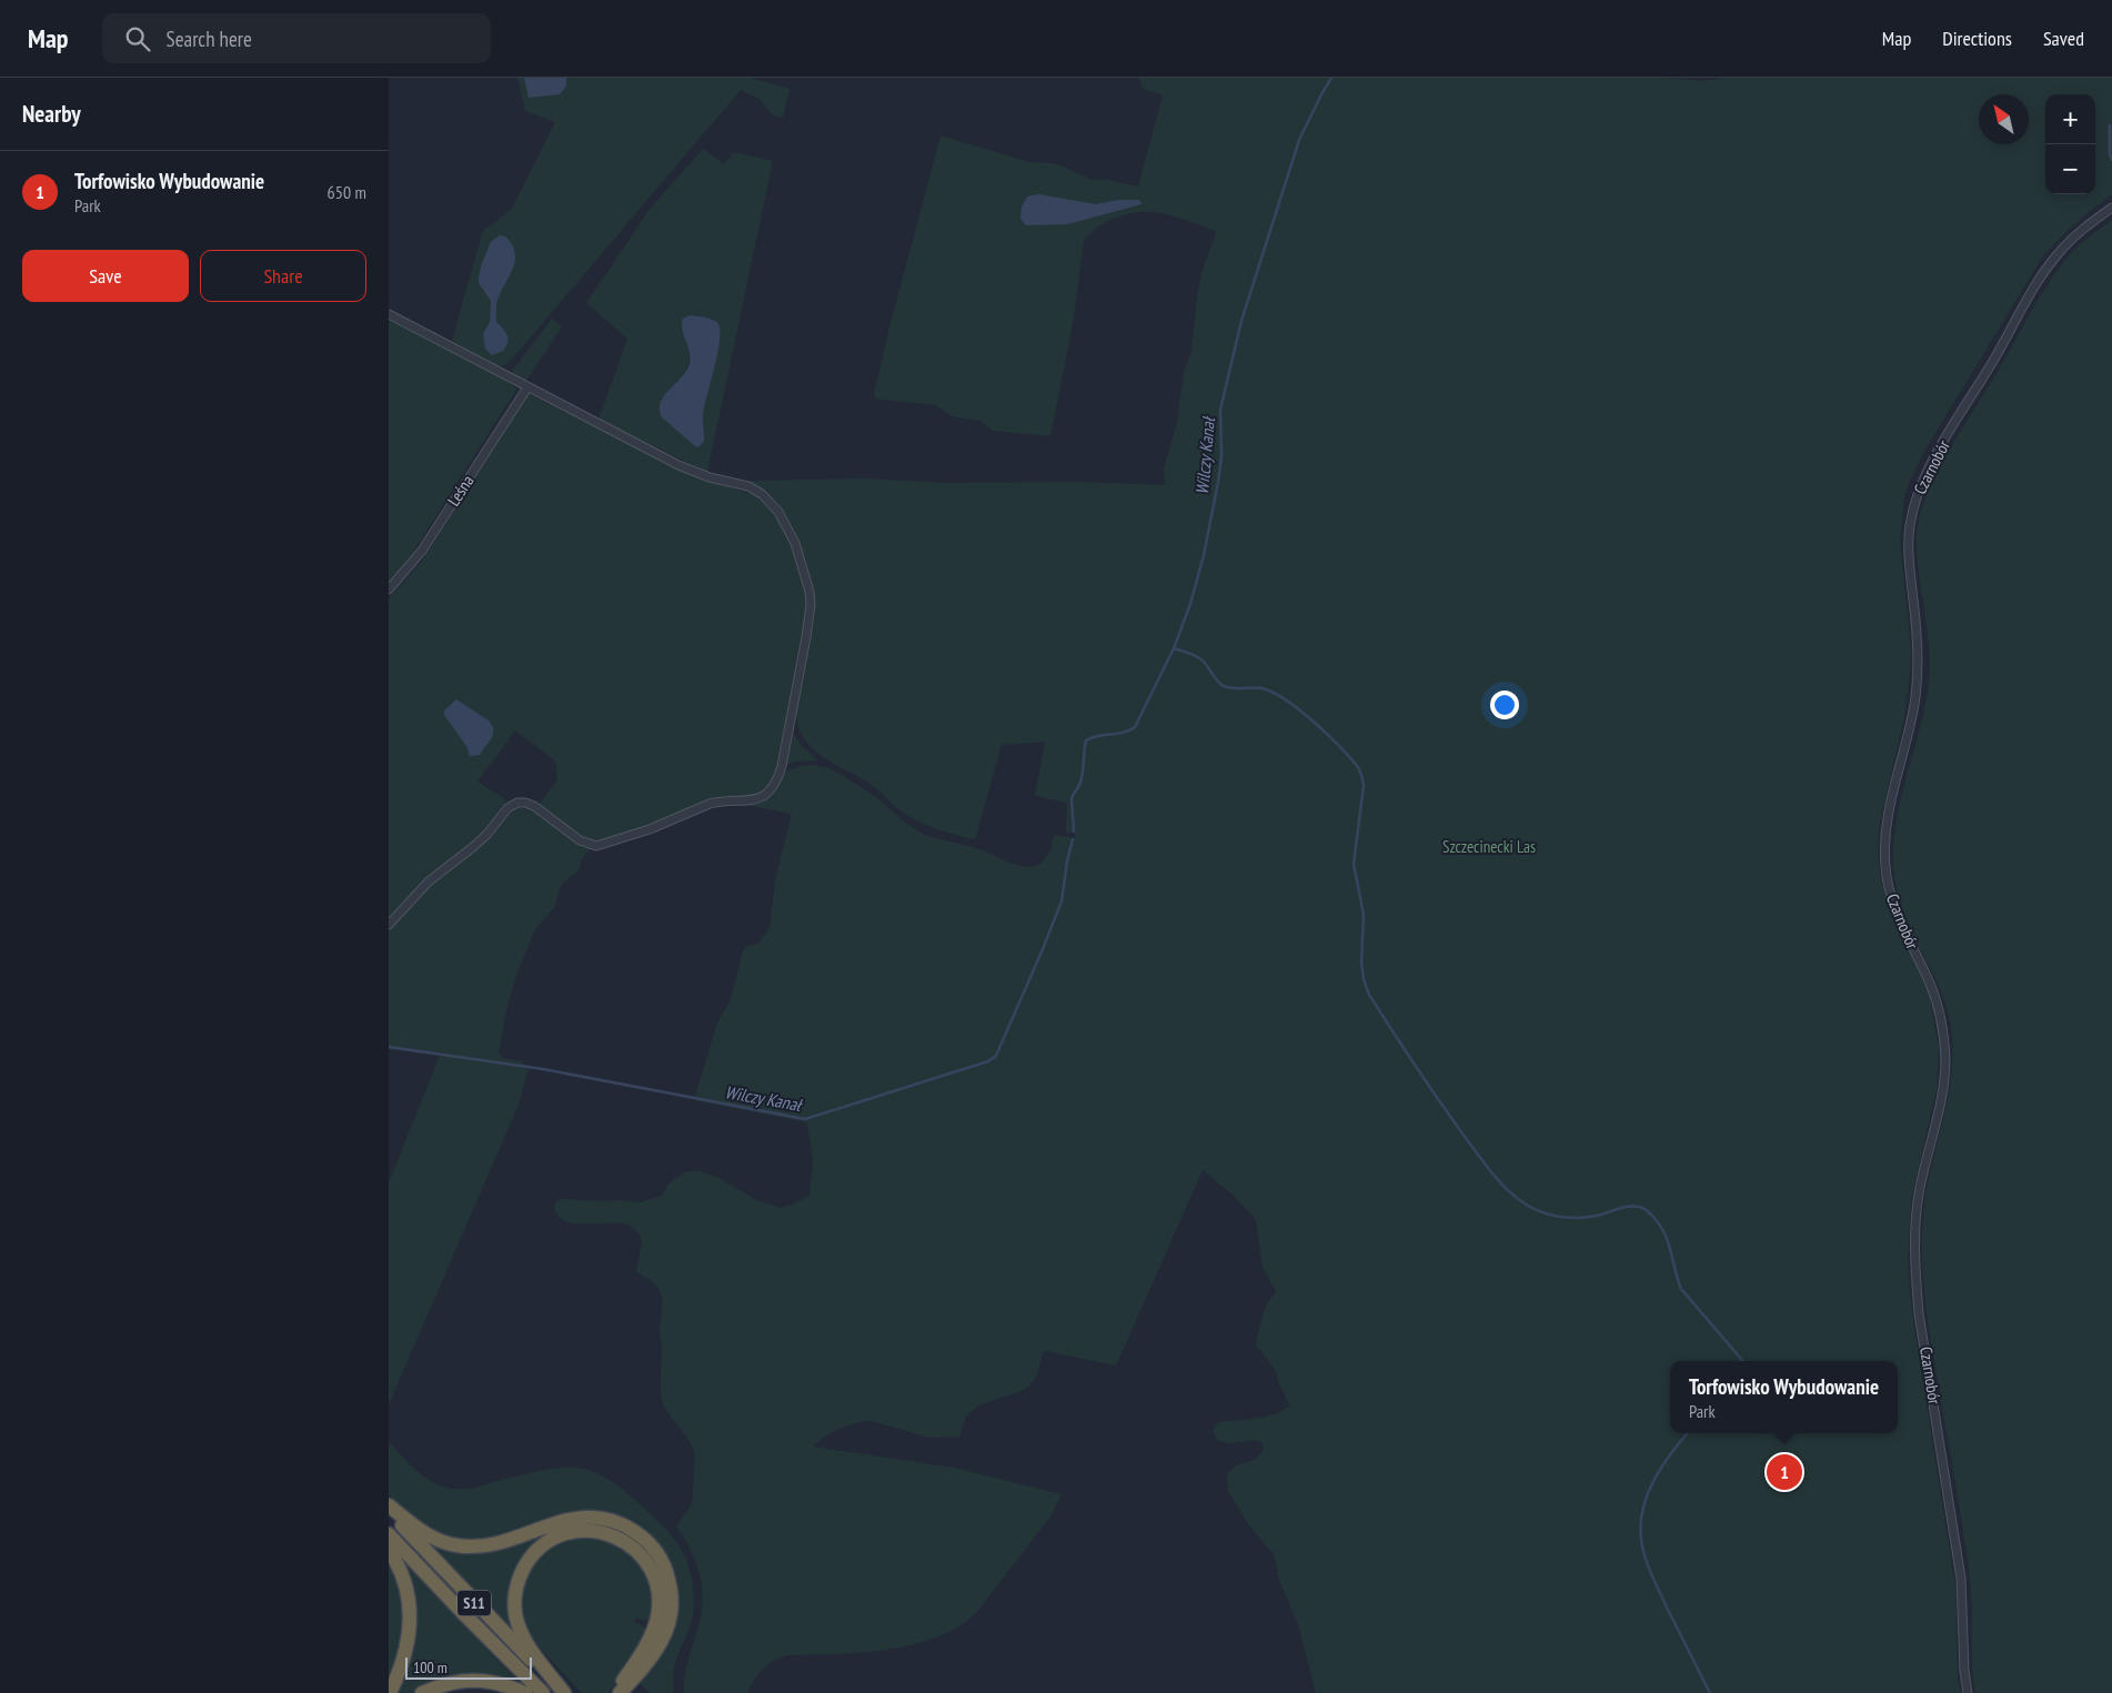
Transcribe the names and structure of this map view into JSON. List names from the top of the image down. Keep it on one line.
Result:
{"streets":{"highway":["S11"],"street":["Czarnobór","Leśna"]},"water":["Wilczy Kanał"],"parks":["Szczecinecki Las"],"scale_bar":"100 m","north":"top left","page":{"header":"Map","search":"Search here","nav":["Map","Directions","Saved"],"heading":"Nearby","map_buttons":["+","−"],"list":[{"mark":"1","name":"Torfowisko Wybudowanie","note":"Park","value":"650 m"}],"buttons":["Save","Share"],"popup":["Torfowisko Wybudowanie","Park"],"pins":"1","scale":"100 m"}}
